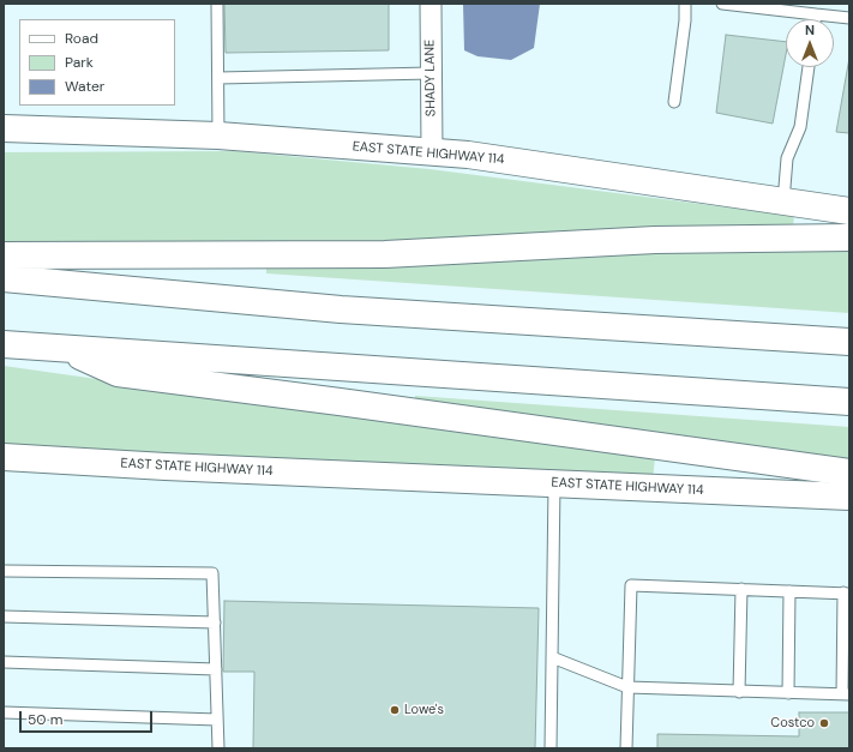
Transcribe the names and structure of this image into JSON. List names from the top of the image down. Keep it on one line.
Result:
{"streets":{"main road":["EAST STATE HIGHWAY 114"],"street":["SHADY LANE"]},"crossings":[["SHADY LANE","EAST STATE HIGHWAY 114"]],"places":["Lowe's","Costco"],"legend":["Road","Park","Water"],"scale_bar":"50 m","north":"top"}
